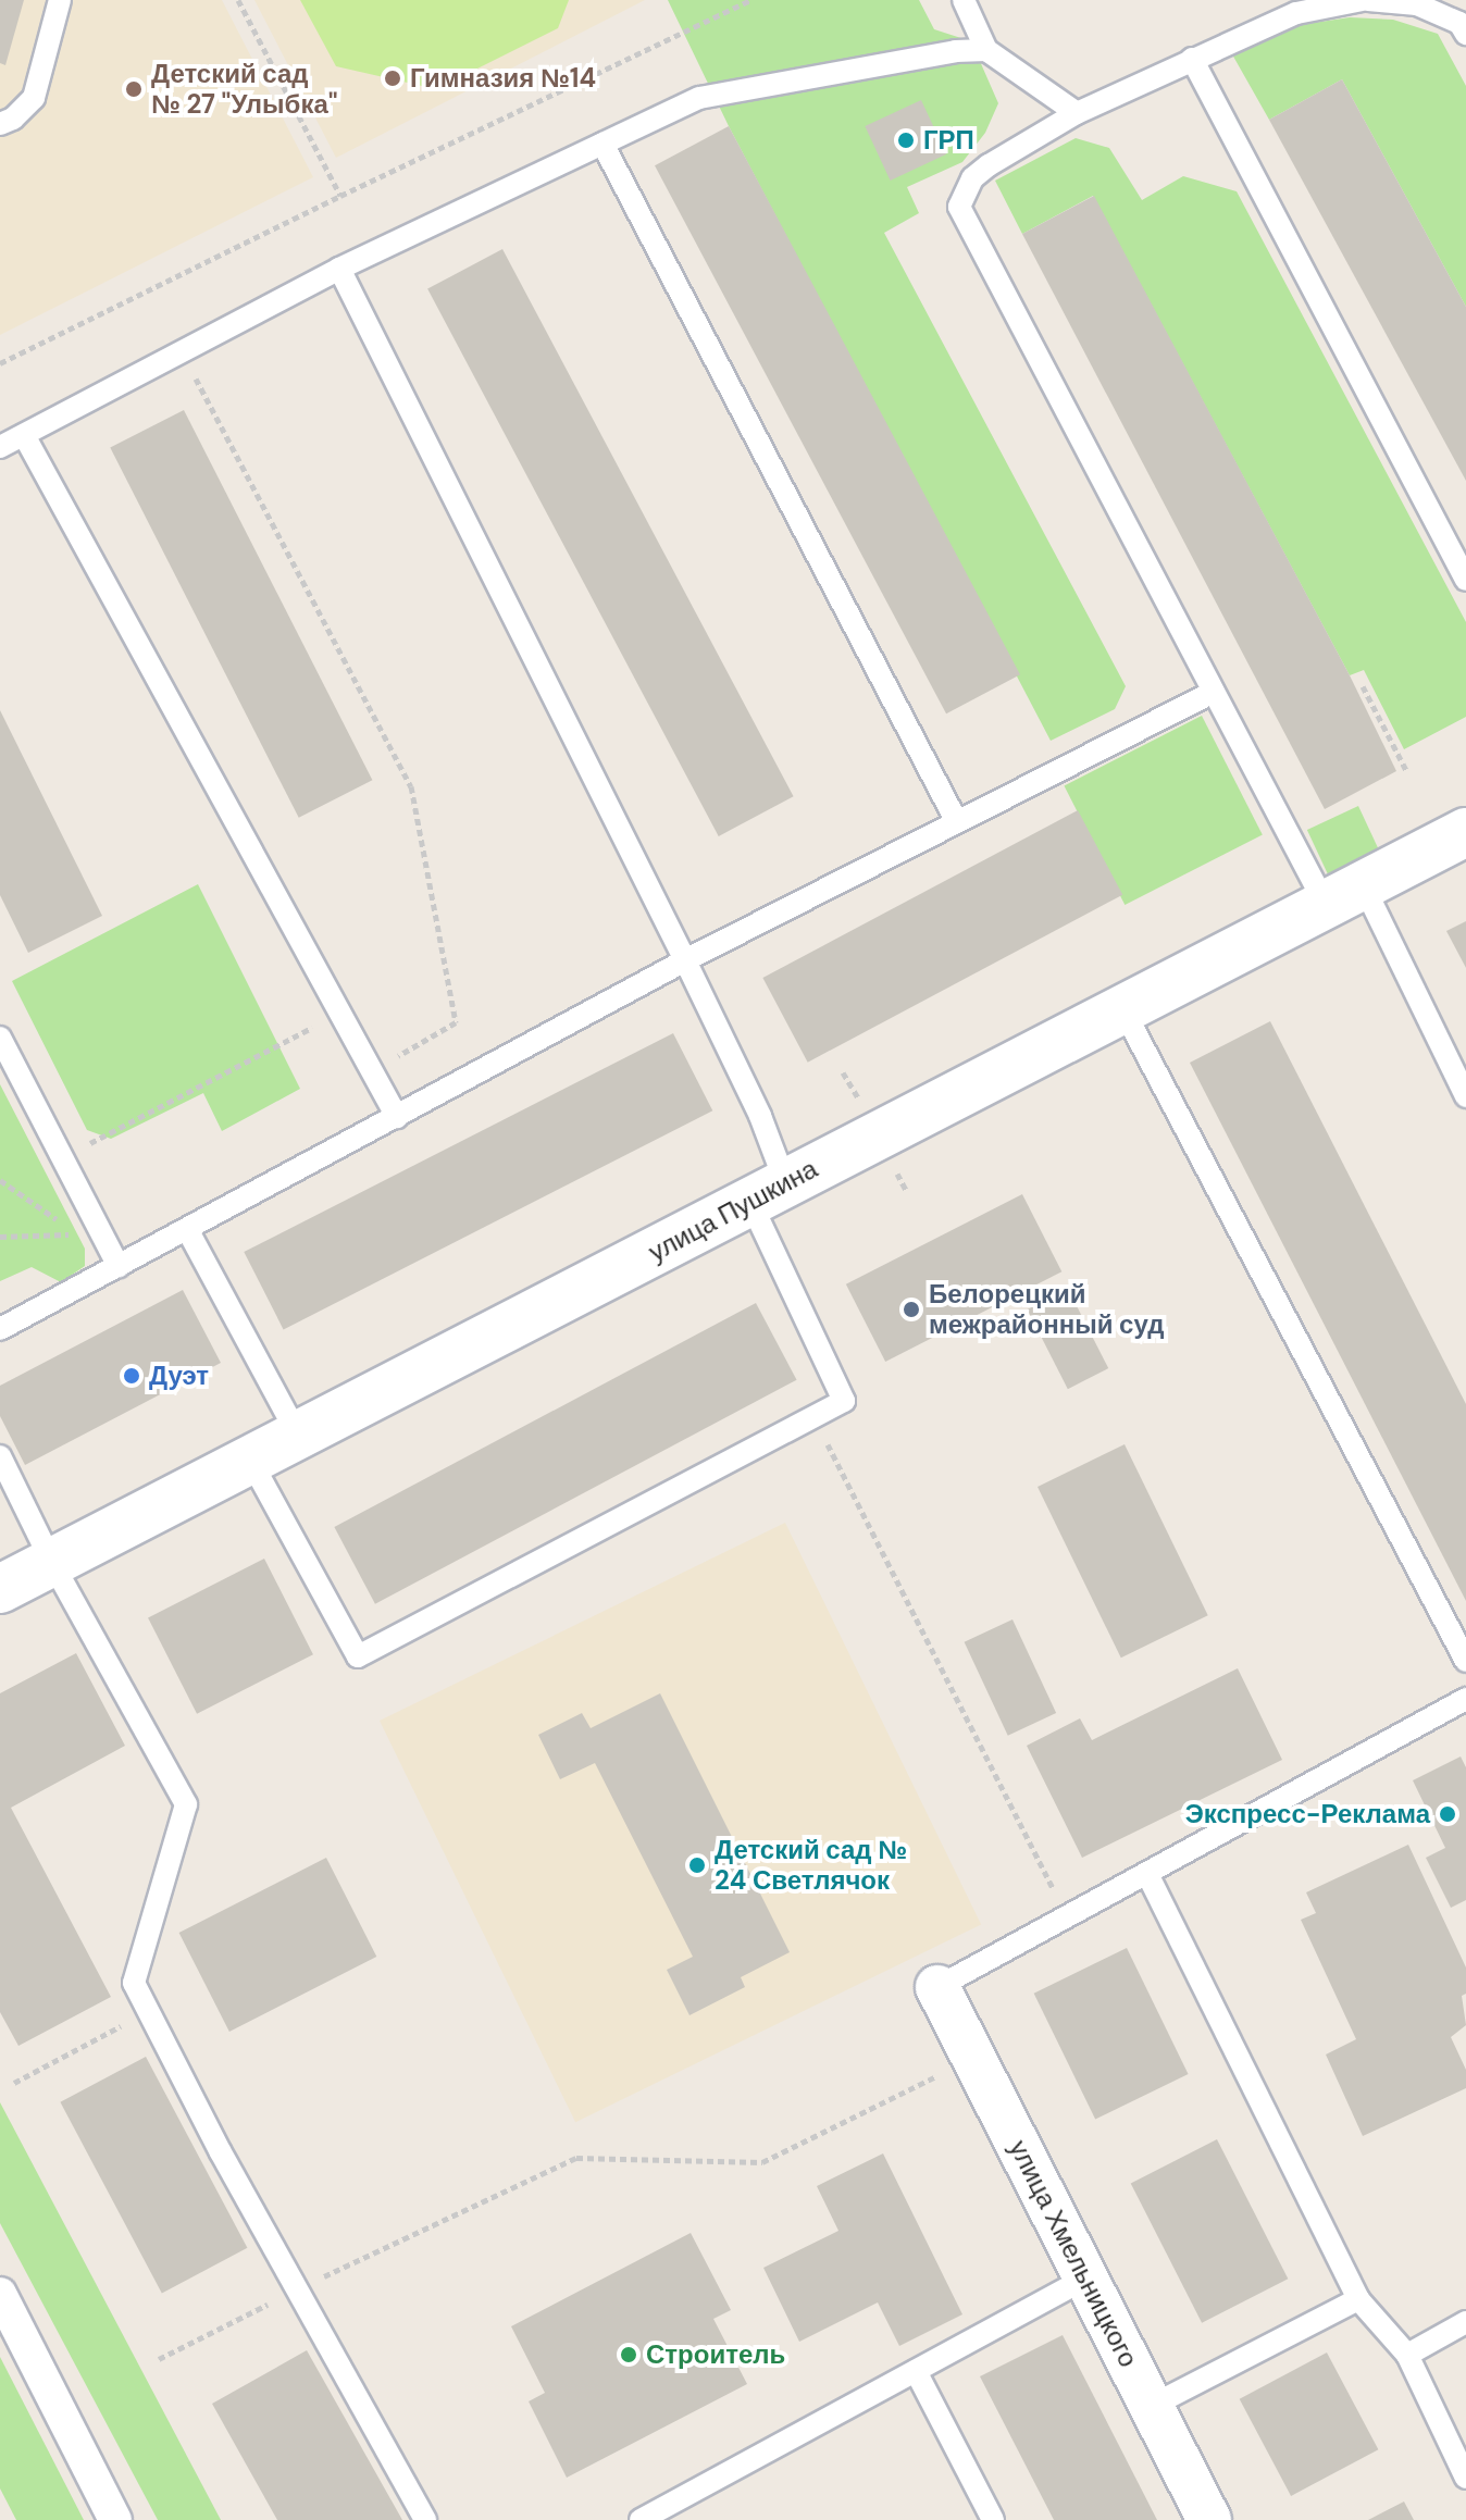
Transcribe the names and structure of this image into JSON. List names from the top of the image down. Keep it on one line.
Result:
{"streets":{"main road":["улица Пушкина"],"street":["улица Хмельницкого"]},"places":["Гимназия №14","Детский сад № 27 \"Улыбка\"","ГРП","Белорецкий межрайонный суд","Дуэт","Экспресс-Реклама","Детский сад № 24 Светлячок","Строитель"]}
